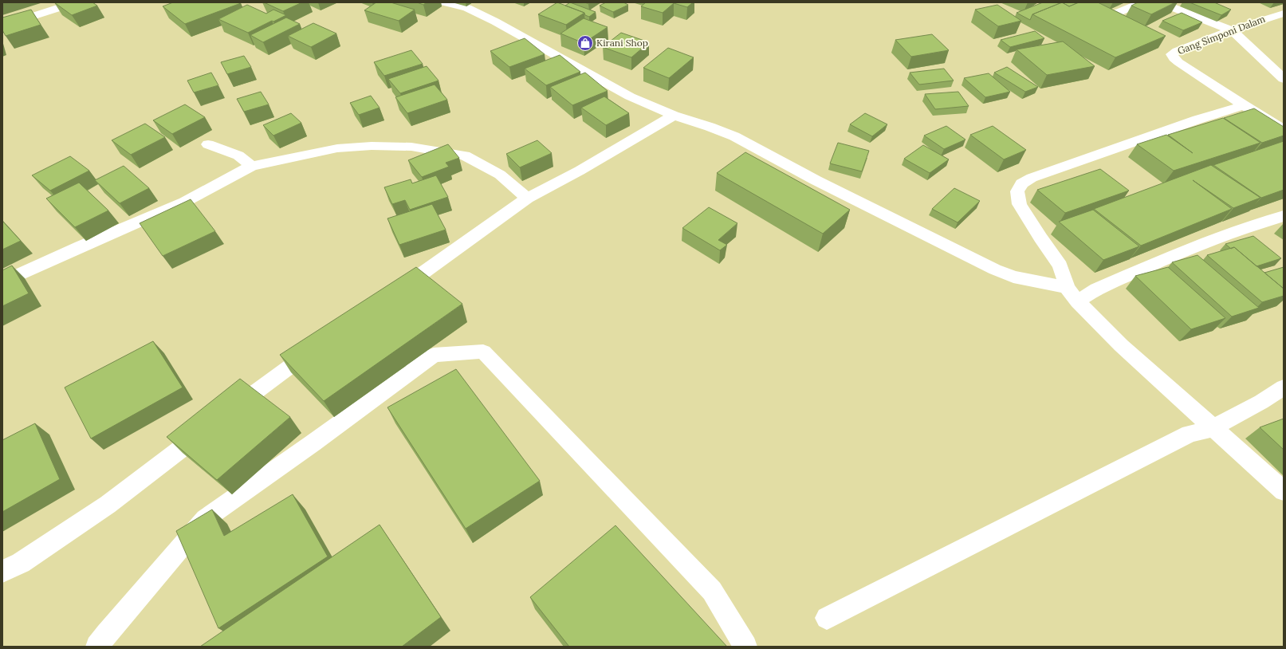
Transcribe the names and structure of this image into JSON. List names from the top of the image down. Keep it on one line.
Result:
{"streets":{"street":["Gang Simponi Dalam"]},"places":{"shop":["Kirani Shop"]}}
